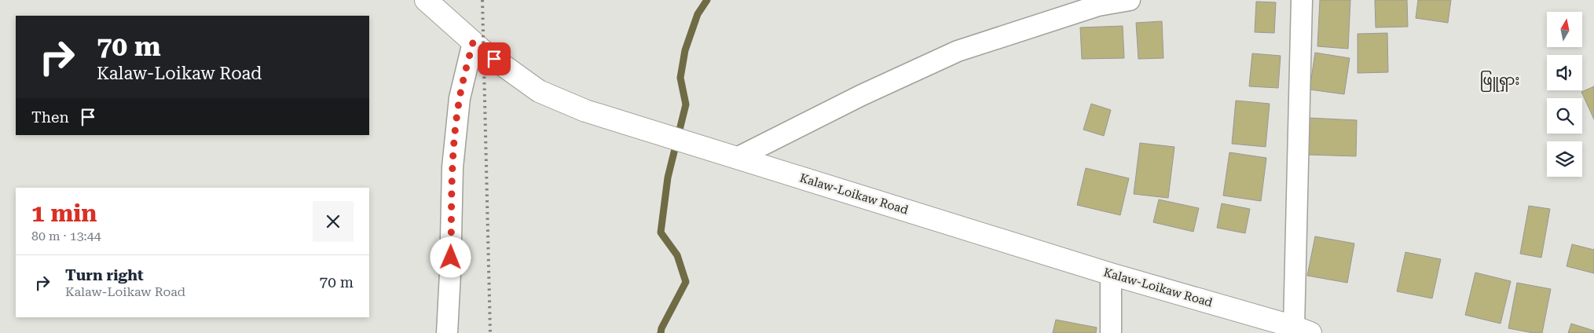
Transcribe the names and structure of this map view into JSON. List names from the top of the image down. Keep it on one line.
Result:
{"streets":{"main road":["Kalaw-Loikaw Road"]},"districts":["ဖြူရှား"],"north":"top","page":{"turn":["70 m","Kalaw-Loikaw Road"],"then":"Then","heading":["1 min","80 m · 13:44"],"list":[{"name":"Turn right","note":"Kalaw-Loikaw Road","value":"70 m"}]}}
